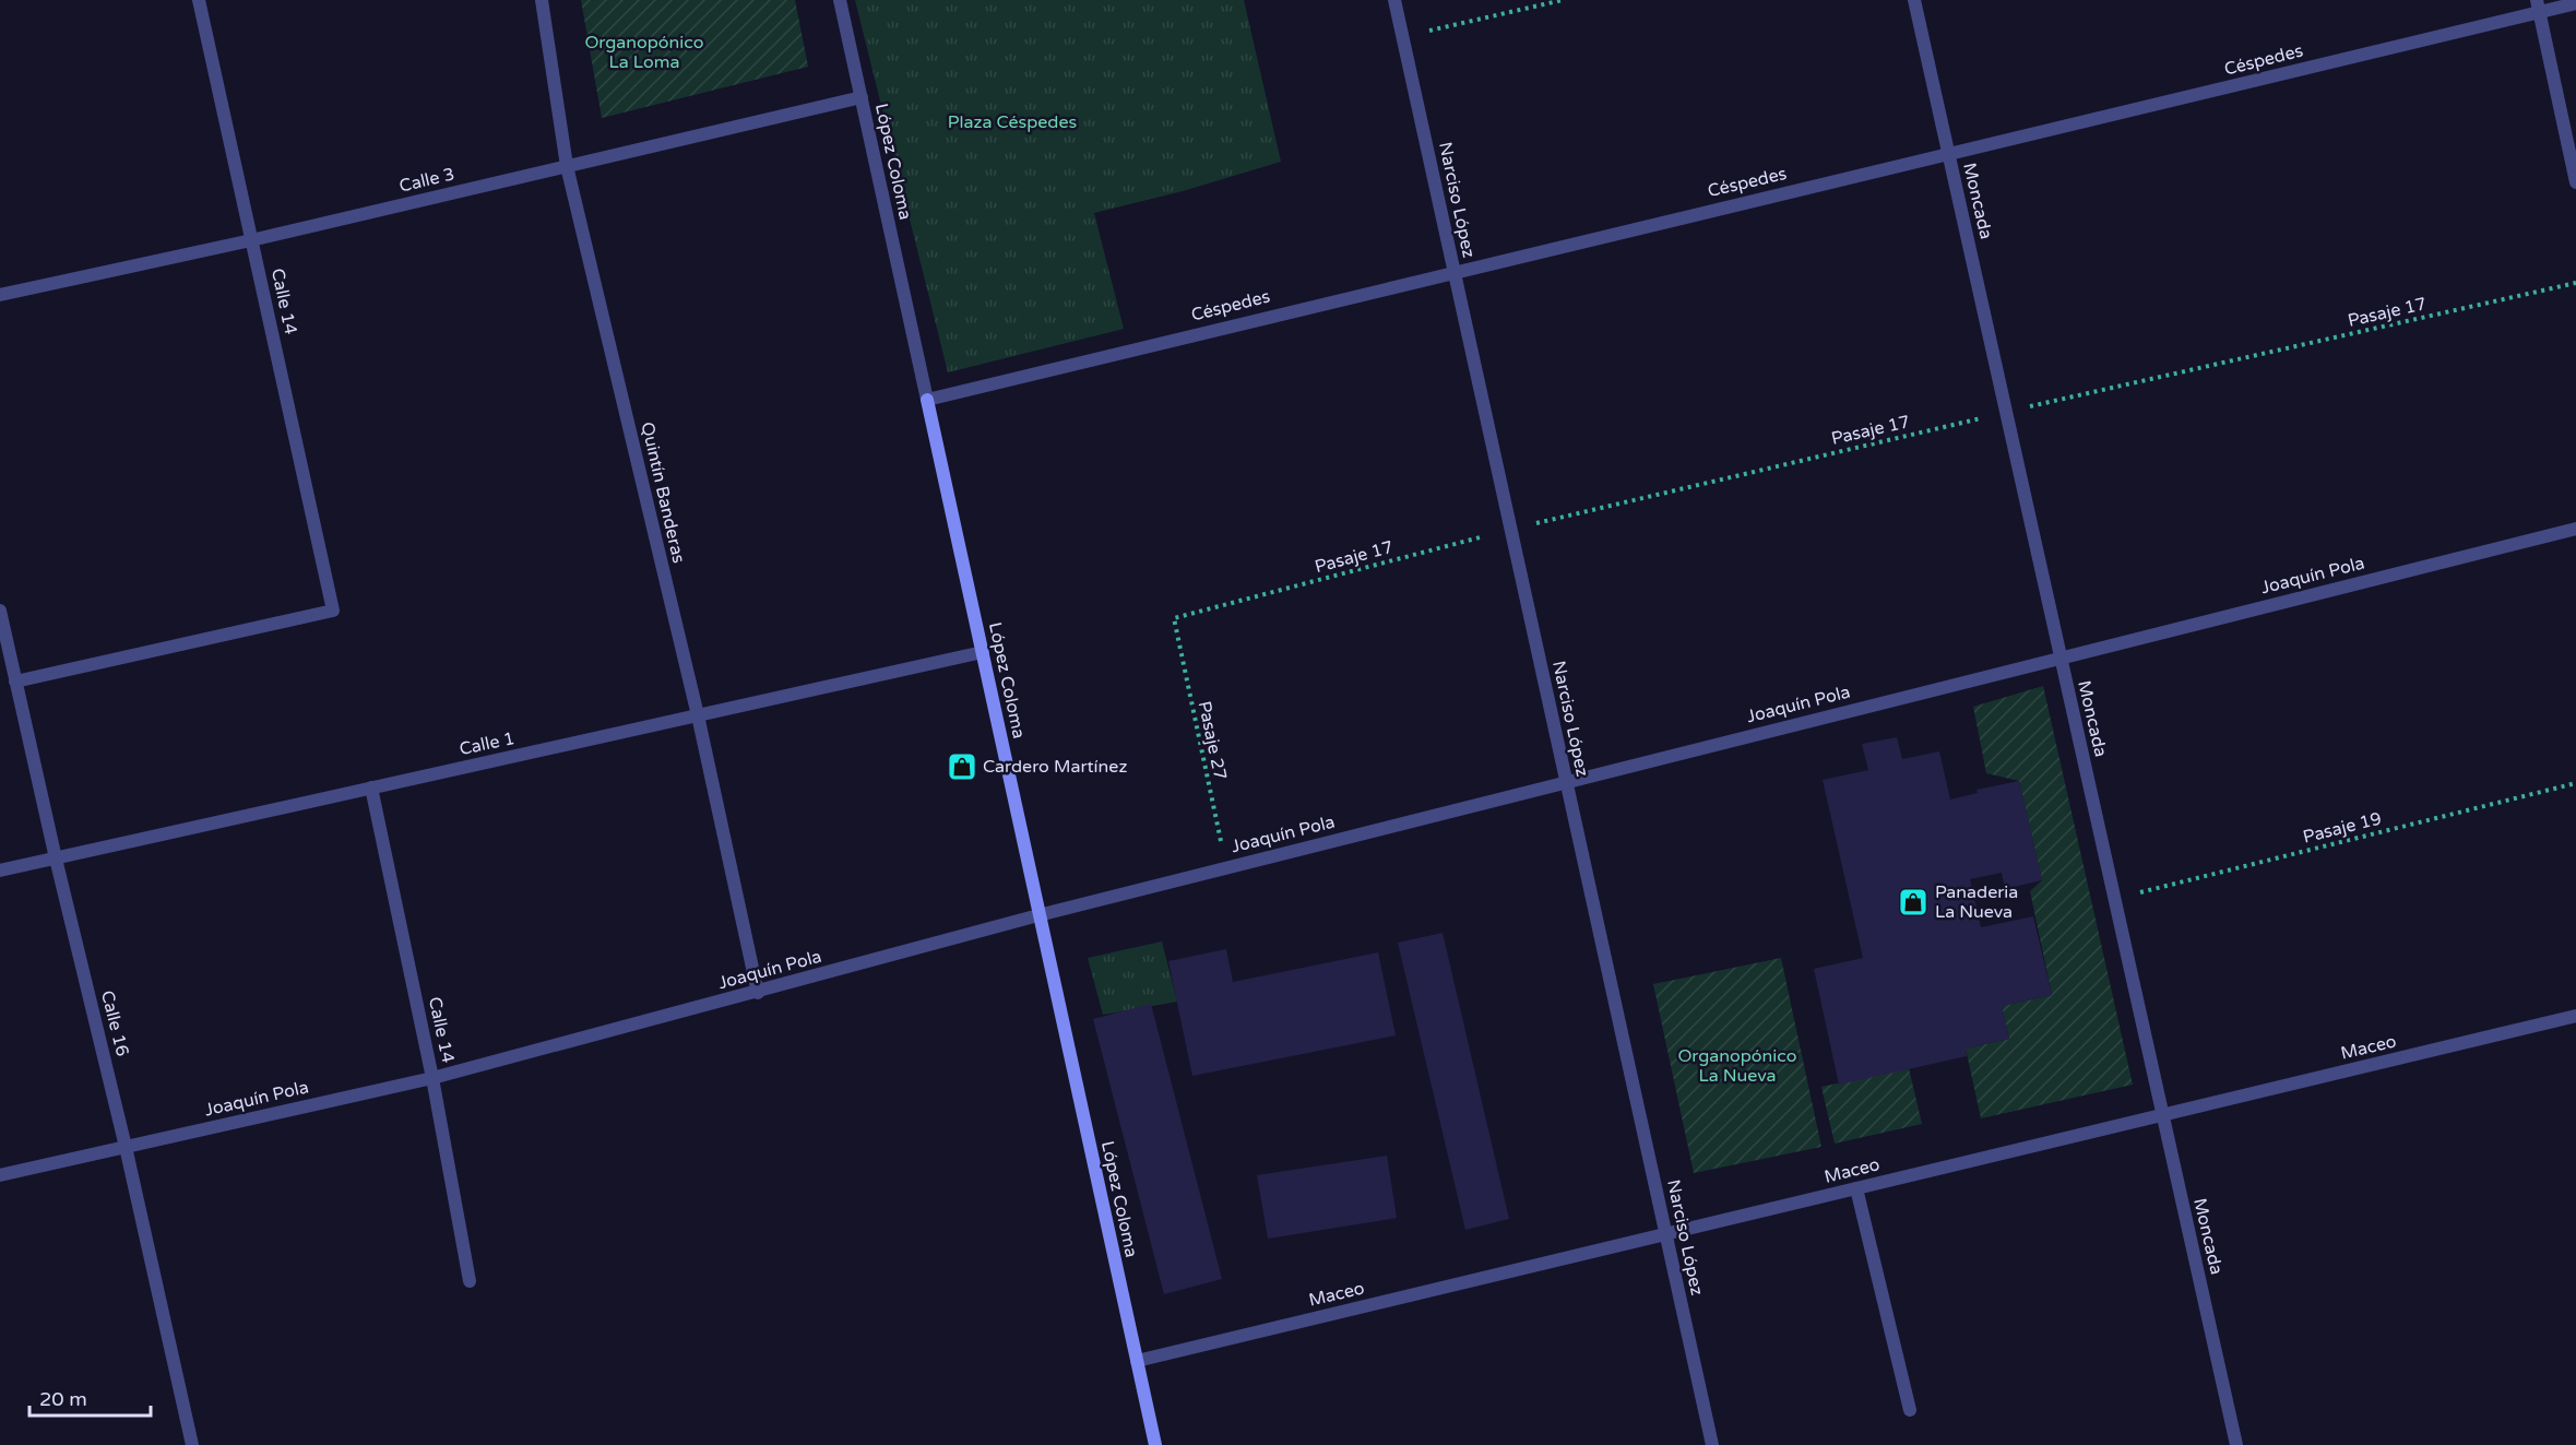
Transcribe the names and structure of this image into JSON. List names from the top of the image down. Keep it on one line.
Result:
{"streets":{"street":["Céspedes","López Coloma","Calle 3","Narciso López","Moncada","Calle 14","Quintín Banderas","Joaquín Pola","Calle 1","Calle 16","Maceo"],"path":["Pasaje 17","Pasaje 27","Pasaje 19"]},"crossings":[["Céspedes","López Coloma"],["Céspedes","Narciso López"],["Céspedes","Moncada"],["López Coloma","Calle 3"],["López Coloma","Joaquín Pola"],["López Coloma","Calle 1"],["López Coloma","Maceo"],["Calle 3","Calle 14"],["Calle 3","Quintín Banderas"],["Narciso López","Pasaje 17"],["Narciso López","Joaquín Pola"],["Narciso López","Maceo"],["Moncada","Pasaje 17"],["Moncada","Joaquín Pola"],["Moncada","Pasaje 19"],["Moncada","Maceo"],["Calle 14","Joaquín Pola"],["Calle 14","Calle 1"],["Calle 14","Calle 16"],["Pasaje 17","Pasaje 27"],["Quintín Banderas","Joaquín Pola"],["Quintín Banderas","Calle 1"],["Joaquín Pola","Pasaje 27"],["Joaquín Pola","Calle 16"],["Calle 1","Calle 16"]],"parks":["Organopónico La Loma","Plaza Céspedes","Organopónico La Nueva"],"places":{"shop":["Cardero Martínez","Panaderia La Nueva"]},"scale_bar":"20 m"}
